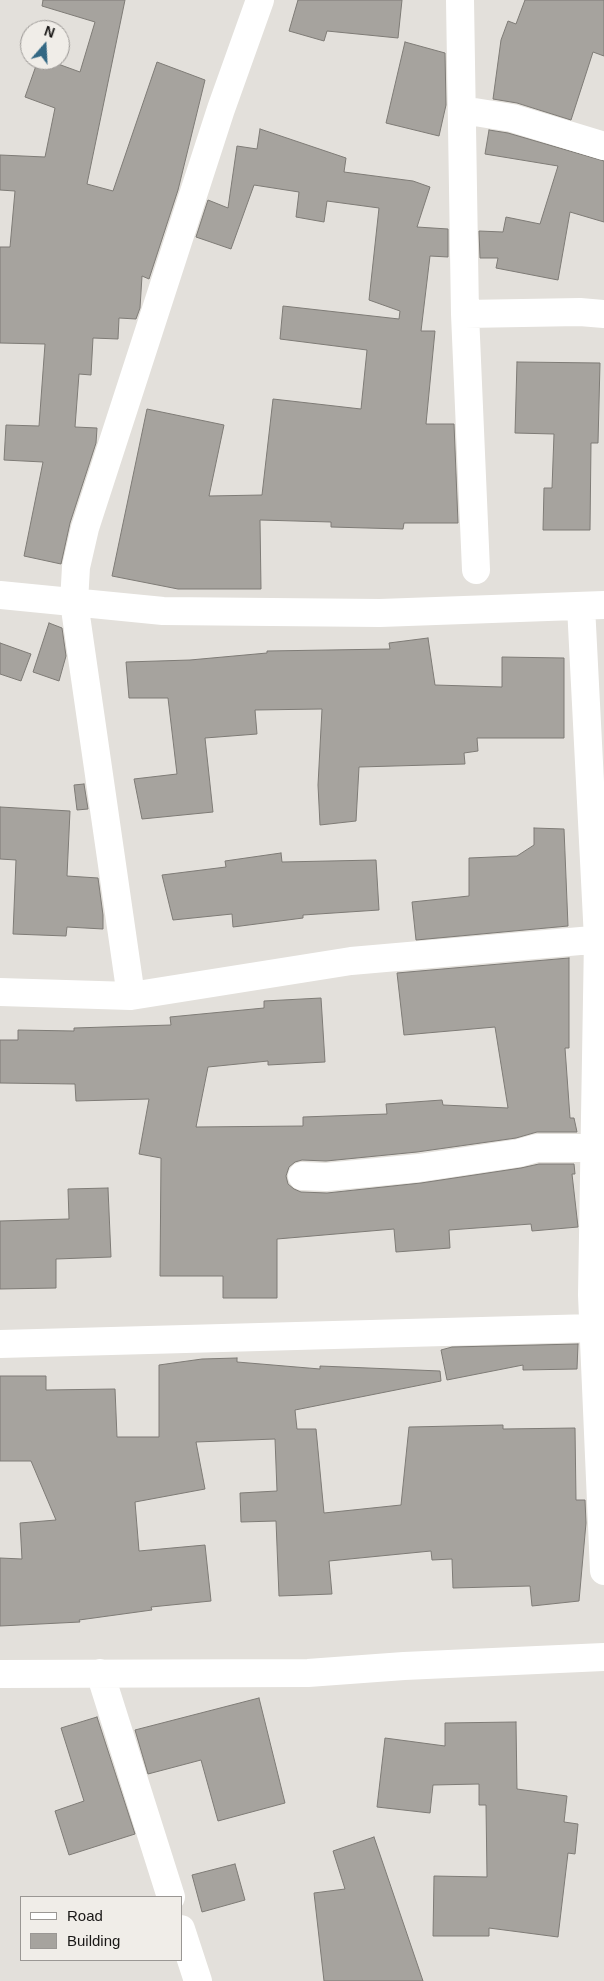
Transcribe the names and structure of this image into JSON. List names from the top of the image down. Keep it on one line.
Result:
{"legend":["Road","Building"],"north":"top"}
